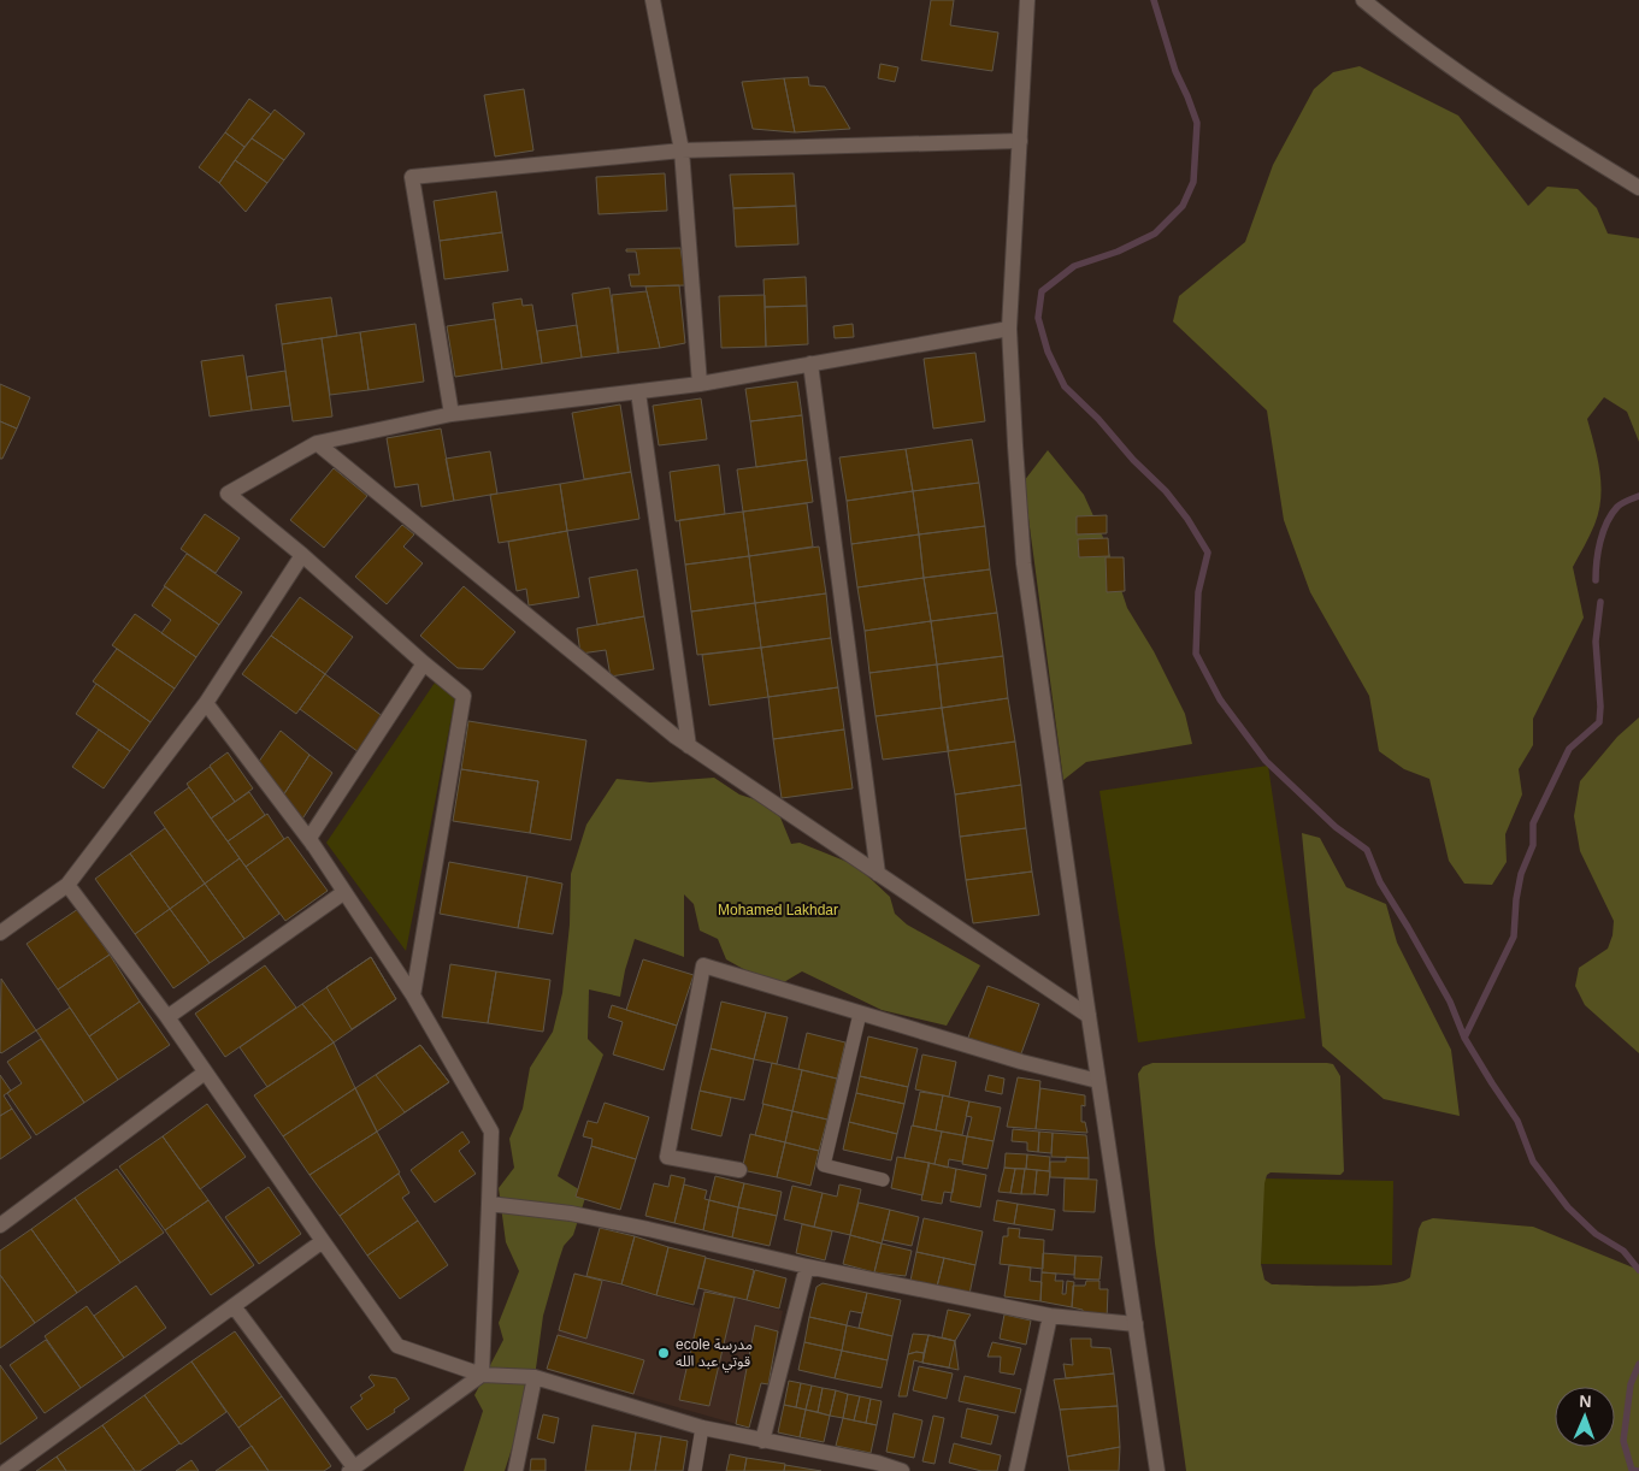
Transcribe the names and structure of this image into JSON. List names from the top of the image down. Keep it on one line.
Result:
{"parks":["Mohamed Lakhdar"],"places":["ecole مدرسة قوتي عبد الله"],"north":"top"}
